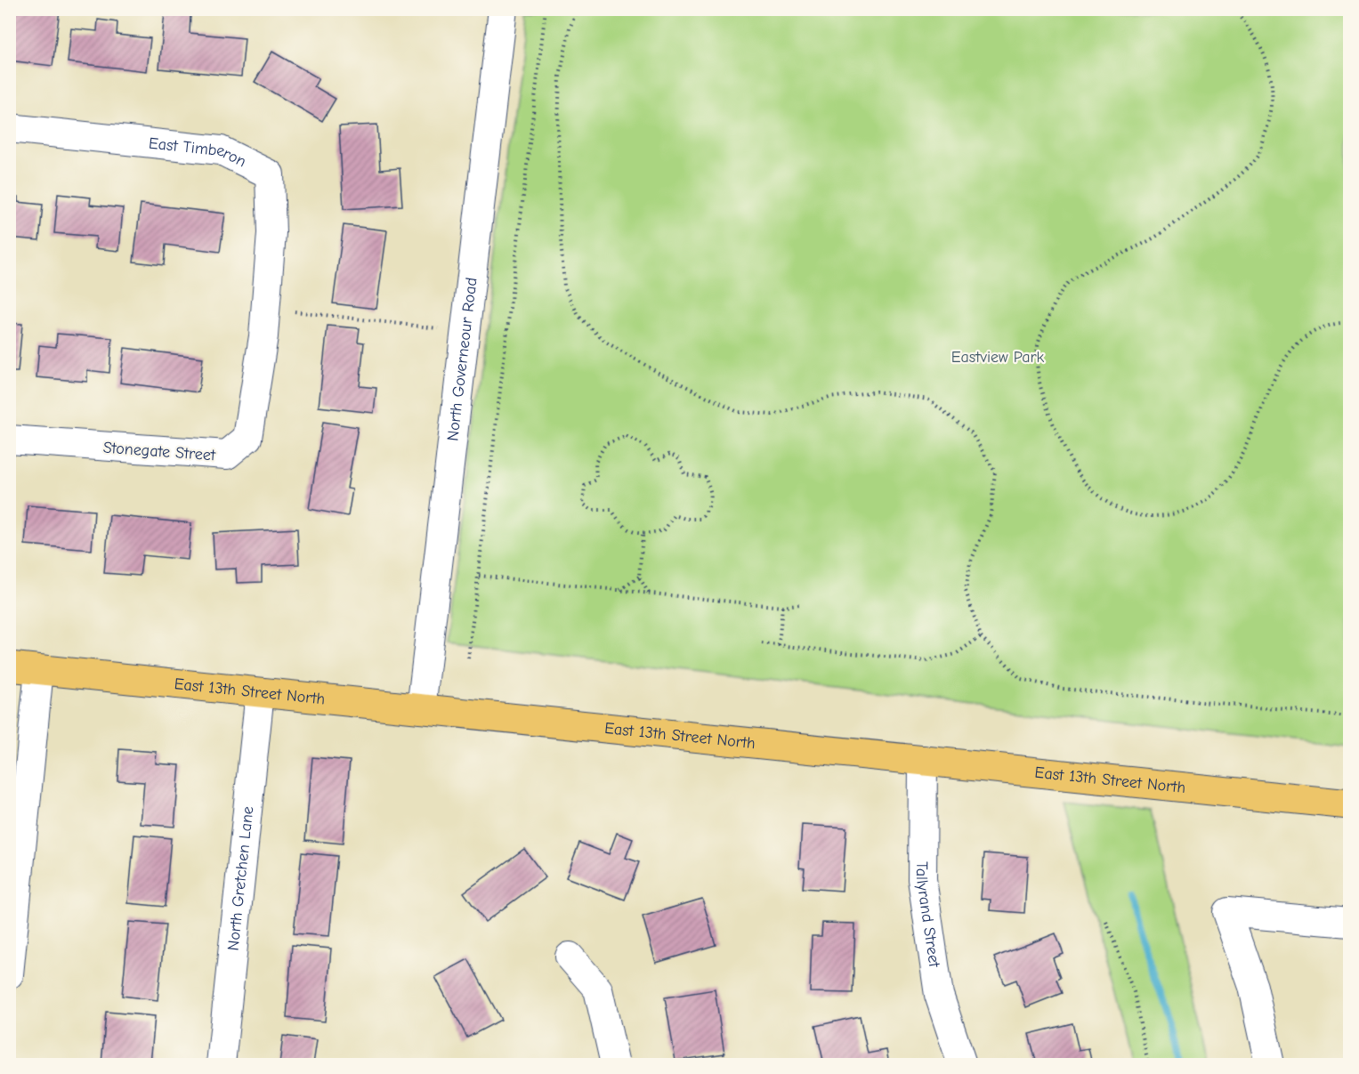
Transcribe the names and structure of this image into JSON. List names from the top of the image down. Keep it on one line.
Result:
{"streets":{"main road":["East 13th Street North"],"street":["East Timberon","North Governeour Road","Stonegate Street","North Gretchen Lane","Tallyrand Street"]},"crossings":[["East Timberon","Stonegate Street"],["North Governeour Road","East 13th Street North"],["East 13th Street North","North Gretchen Lane"],["East 13th Street North","Tallyrand Street"]],"parks":["Eastview Park"]}
